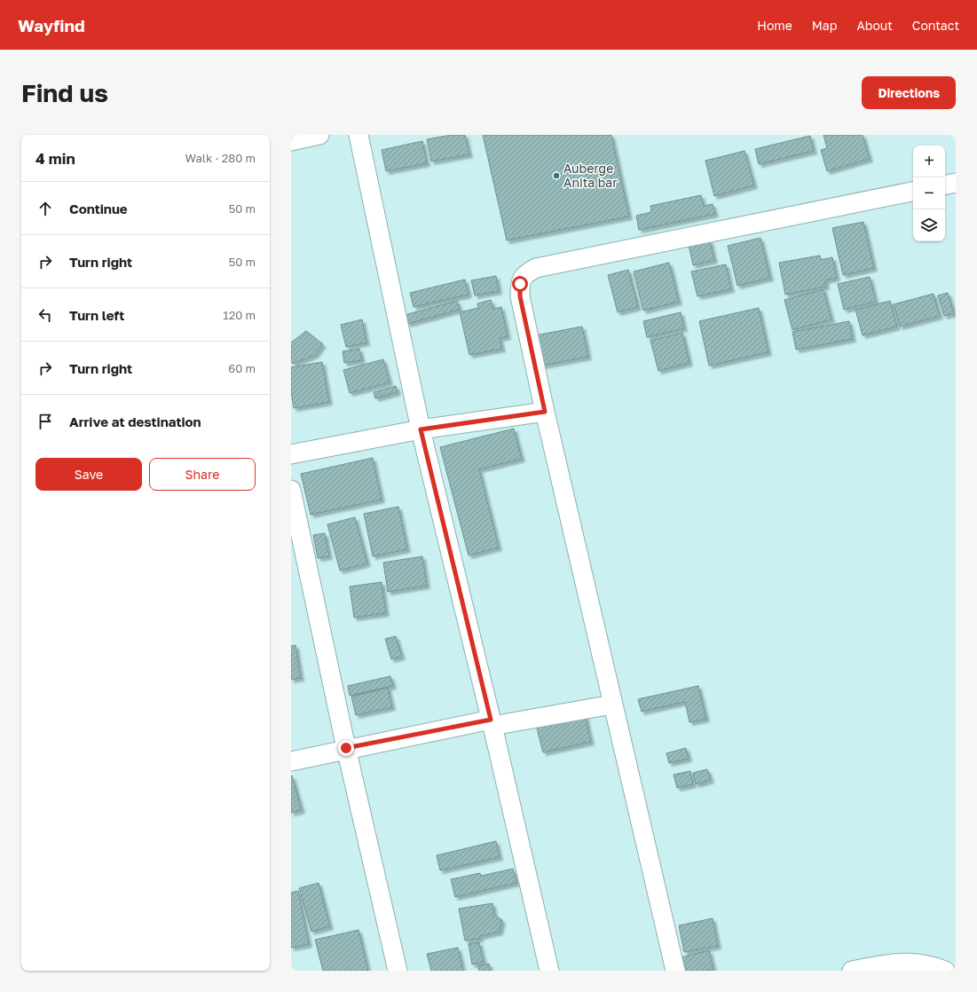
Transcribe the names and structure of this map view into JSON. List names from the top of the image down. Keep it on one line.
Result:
{"places":["Auberge Anita bar"],"page":{"header":"Wayfind","nav":["Home","Map","About","Contact"],"buttons":["Directions",["Save","Share"]],"title":"Find us","heading":["4 min","Walk · 280 m"],"map_buttons":["+","−"],"list":[["Continue","50 m"],["Turn right","50 m"],["Turn left","120 m"],["Turn right","60 m"],"Arrive at destination"]}}
